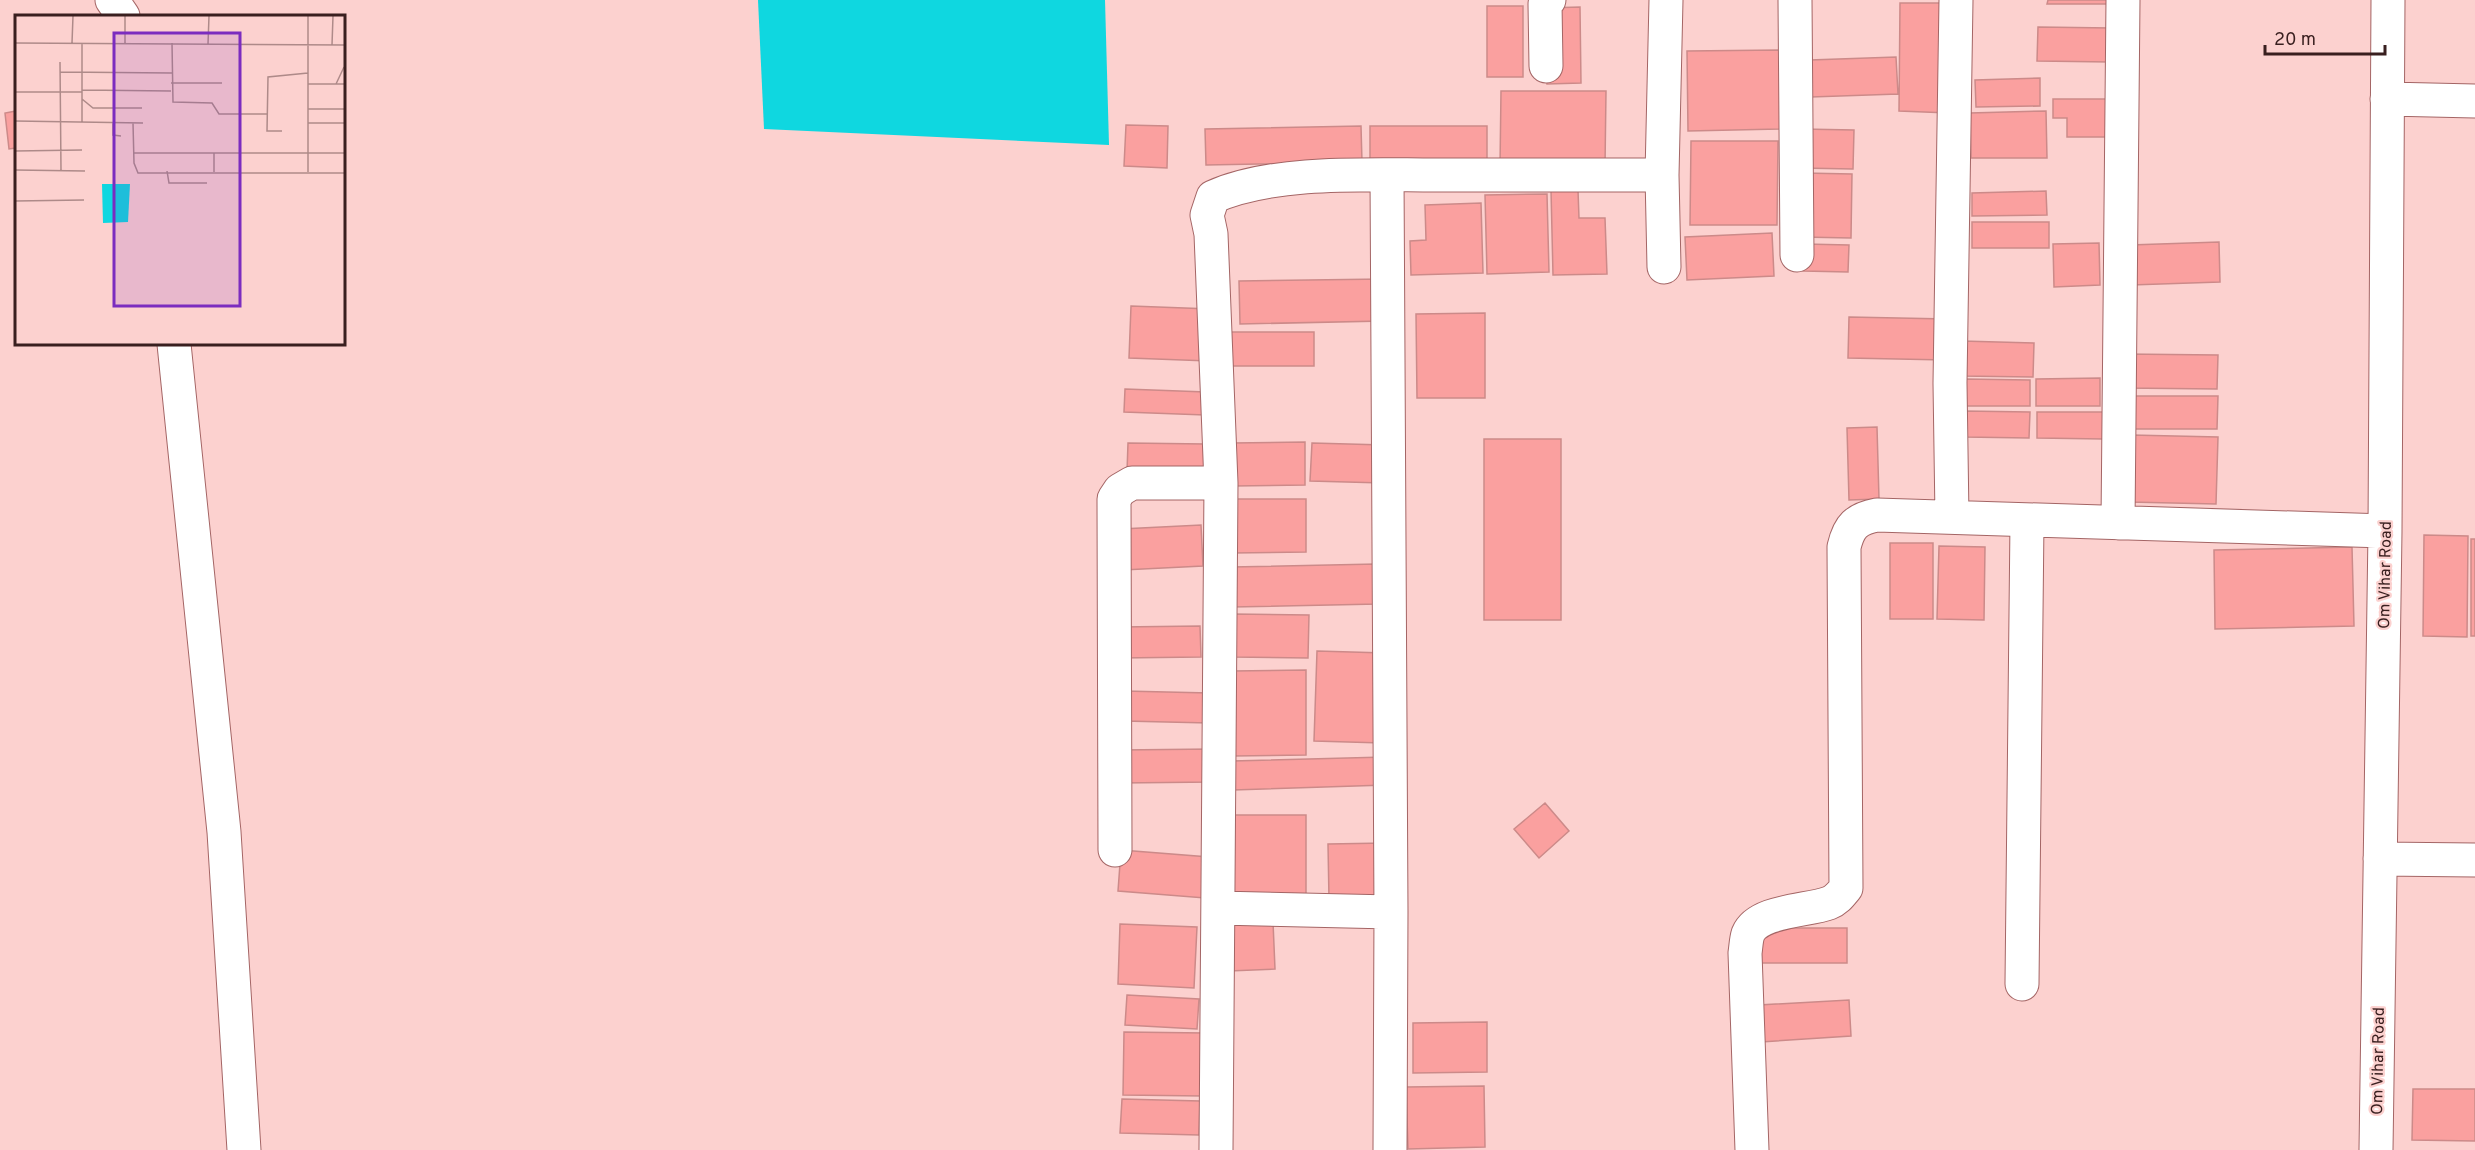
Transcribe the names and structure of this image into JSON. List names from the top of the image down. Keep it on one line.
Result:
{"streets":{"street":["Om Vihar Road"]},"scale_bar":"20 m"}
